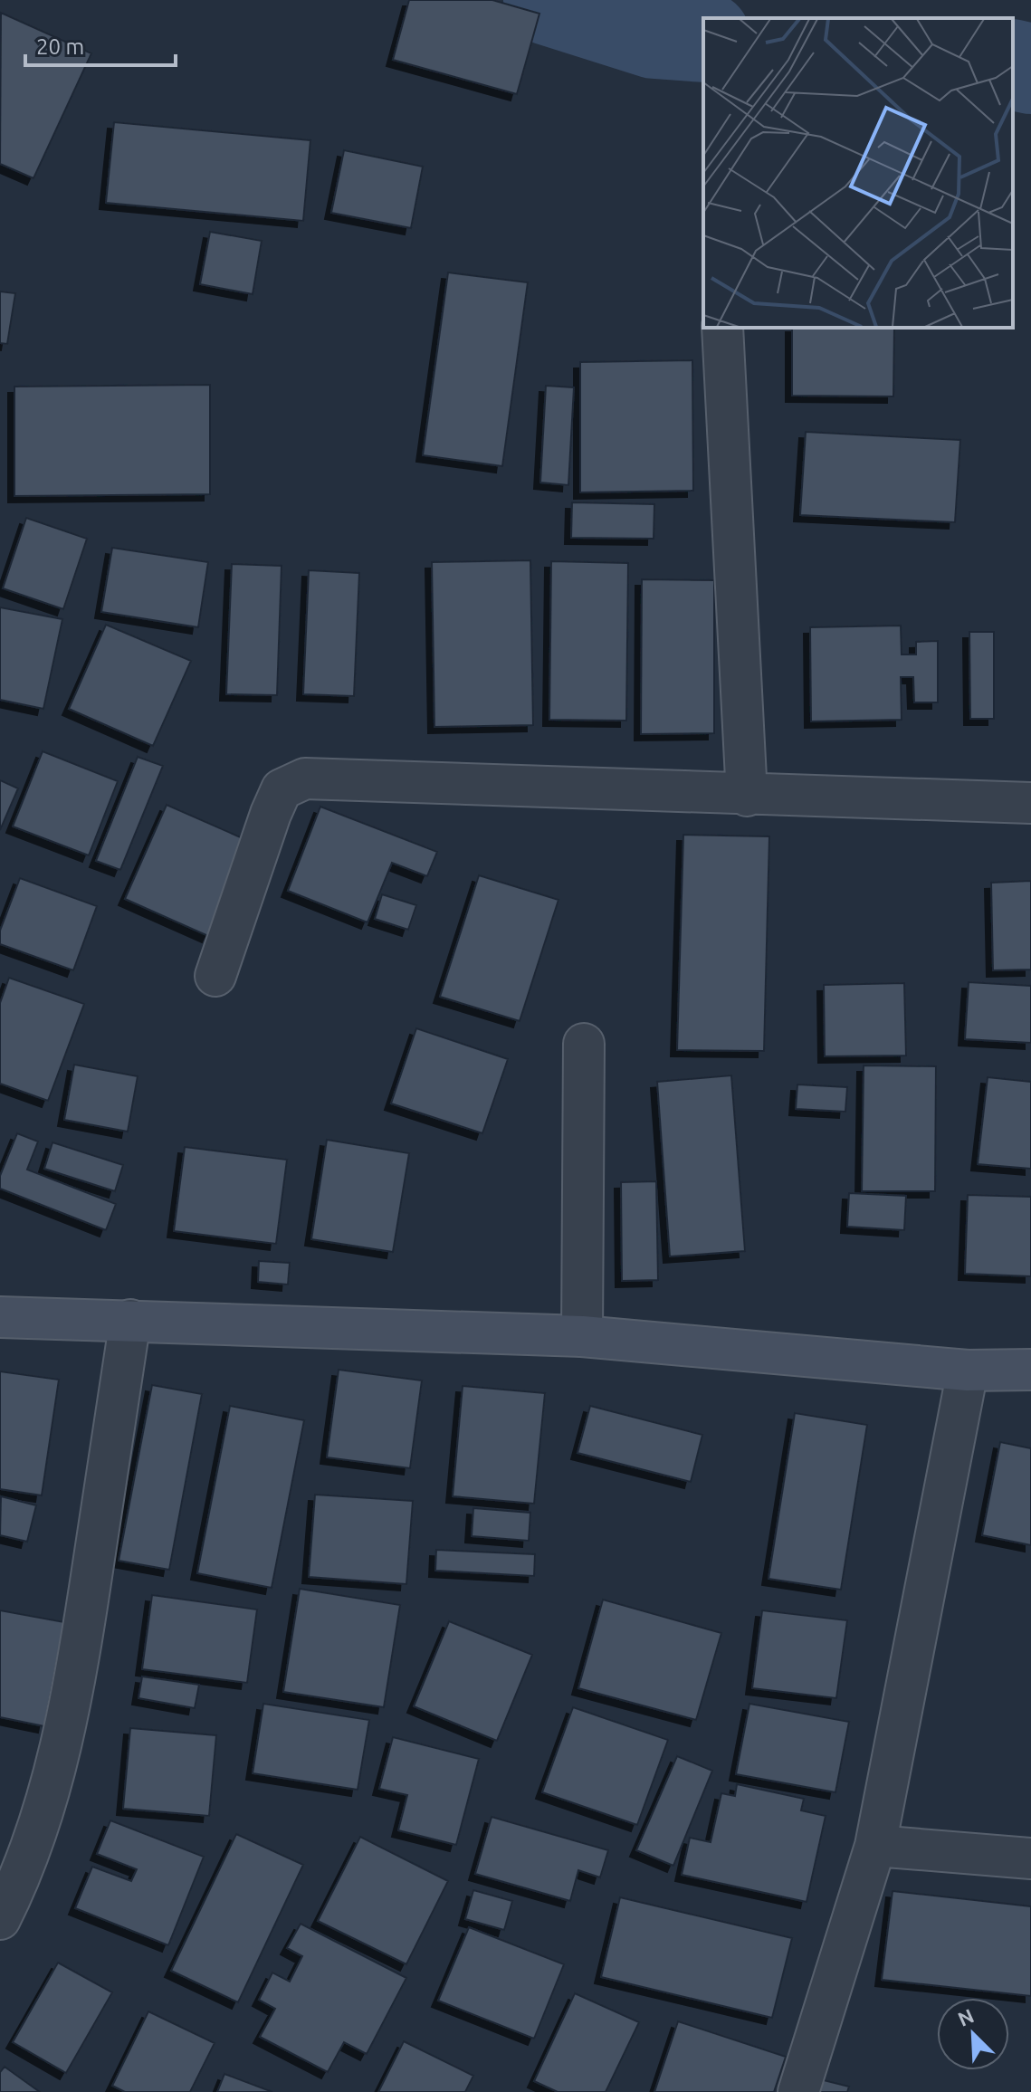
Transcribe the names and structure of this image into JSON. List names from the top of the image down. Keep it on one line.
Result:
{"scale_bar":"20 m","north":"top left"}
